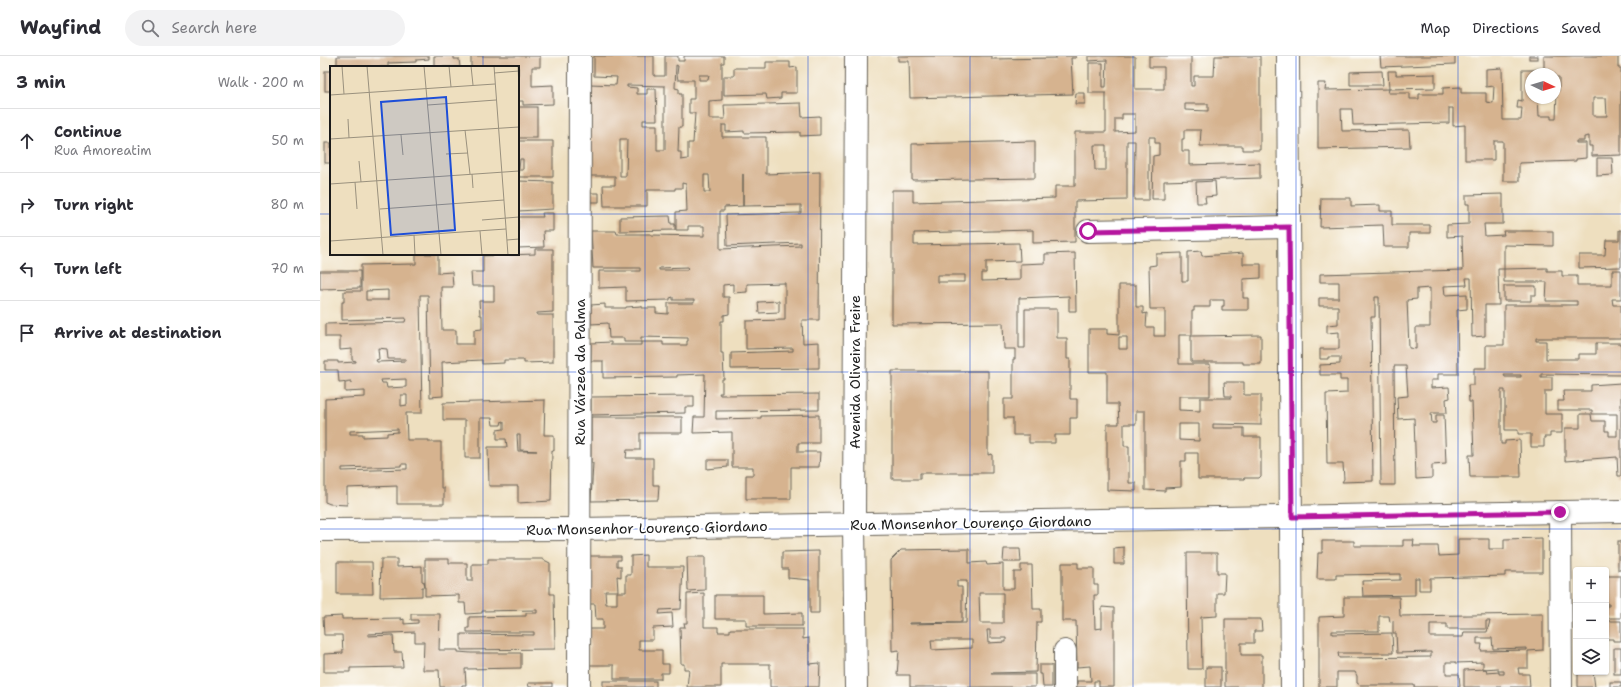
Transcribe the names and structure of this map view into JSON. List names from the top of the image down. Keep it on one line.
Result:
{"streets":{"street":["Rua Várzea da Palma","Avenida Oliveira Freire","Rua Monsenhor Lourenço Giordano"]},"crossings":[["Rua Várzea da Palma","Rua Monsenhor Lourenço Giordano"],["Avenida Oliveira Freire","Rua Monsenhor Lourenço Giordano"]],"north":"right","page":{"header":"Wayfind","search":"Search here","nav":["Map","Directions","Saved"],"heading":["3 min","Walk · 200 m"],"list":[["Continue","Rua Amoreatim","50 m"],["Turn right","80 m"],["Turn left","70 m"],"Arrive at destination"],"map_buttons":["+","−"]}}
